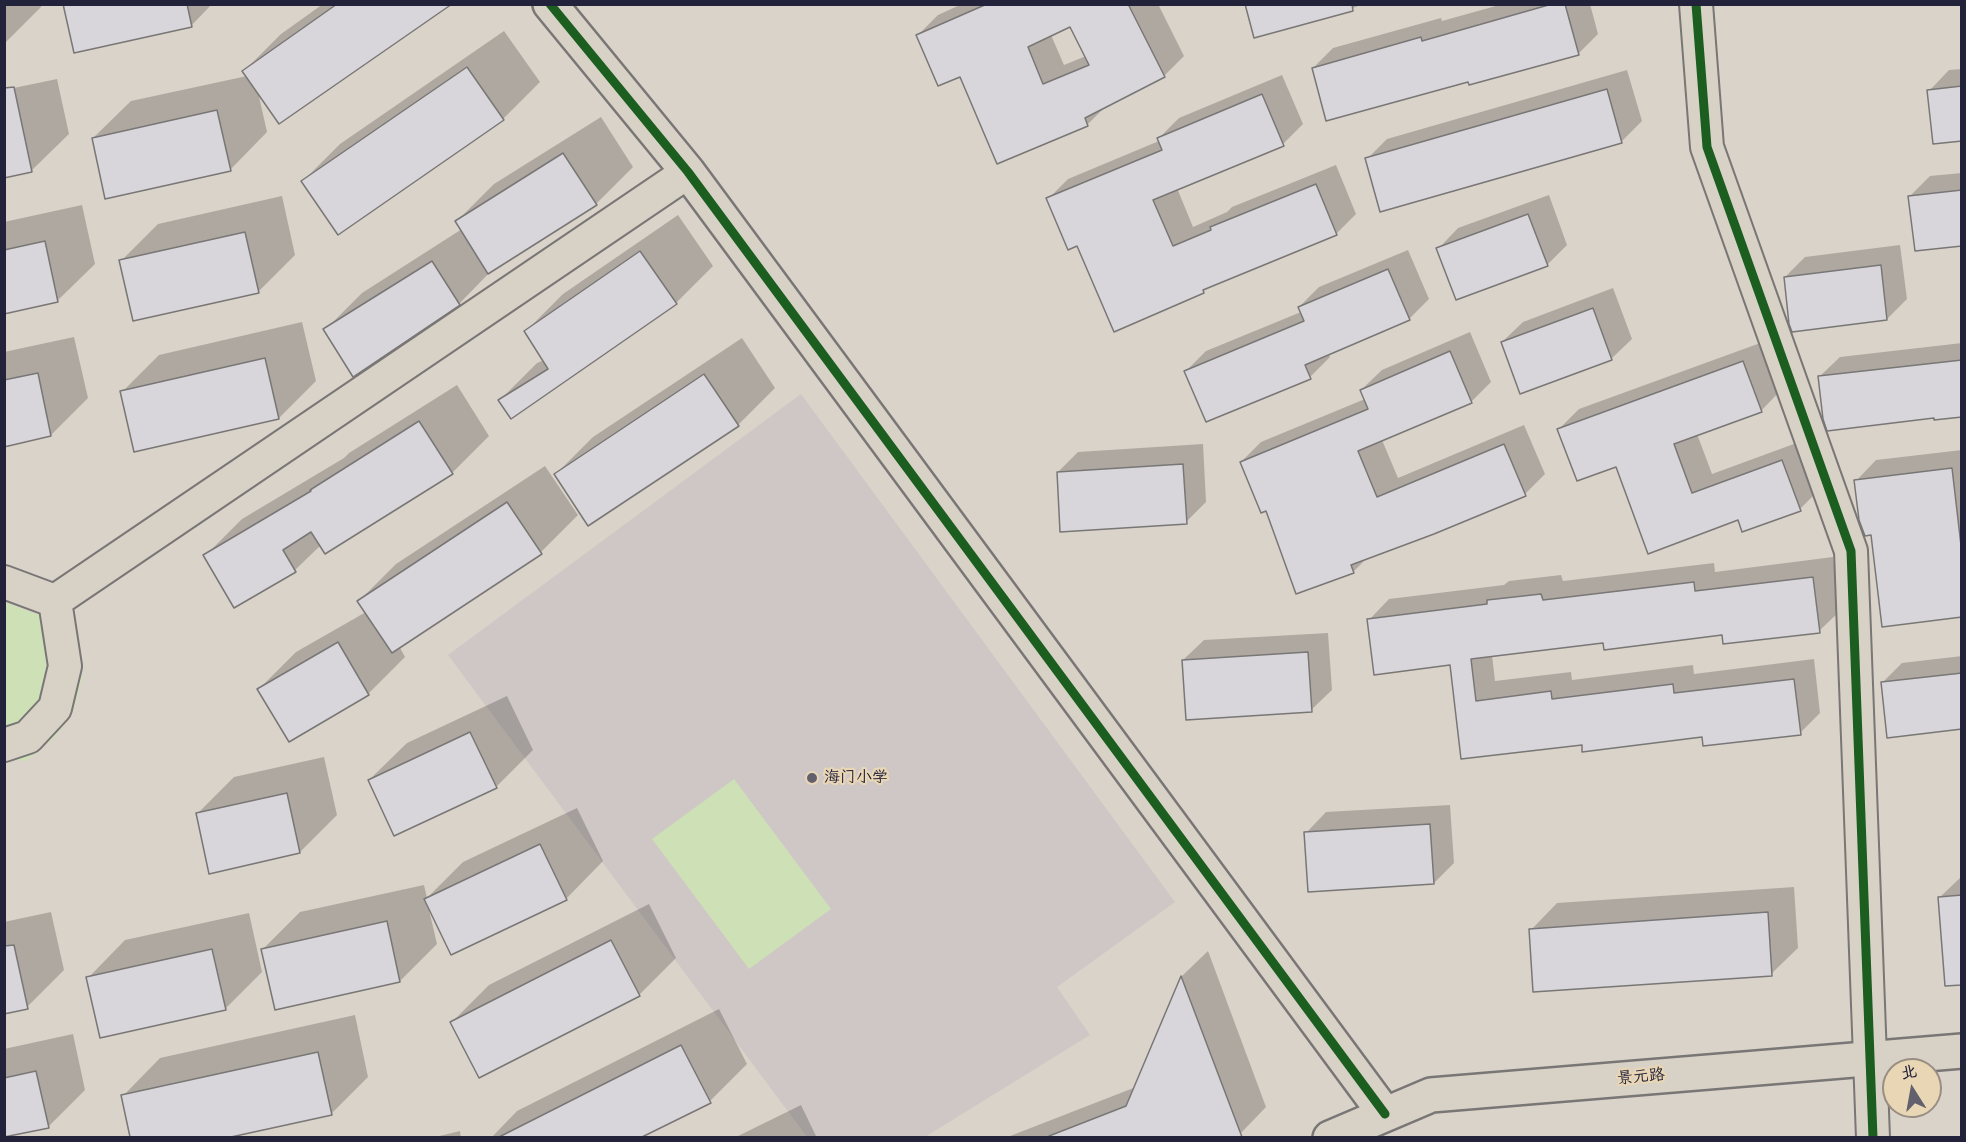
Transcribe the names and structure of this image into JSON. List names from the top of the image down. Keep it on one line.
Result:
{"streets":{"street":["景元路"]},"places":["海门小学"],"north":"top"}
